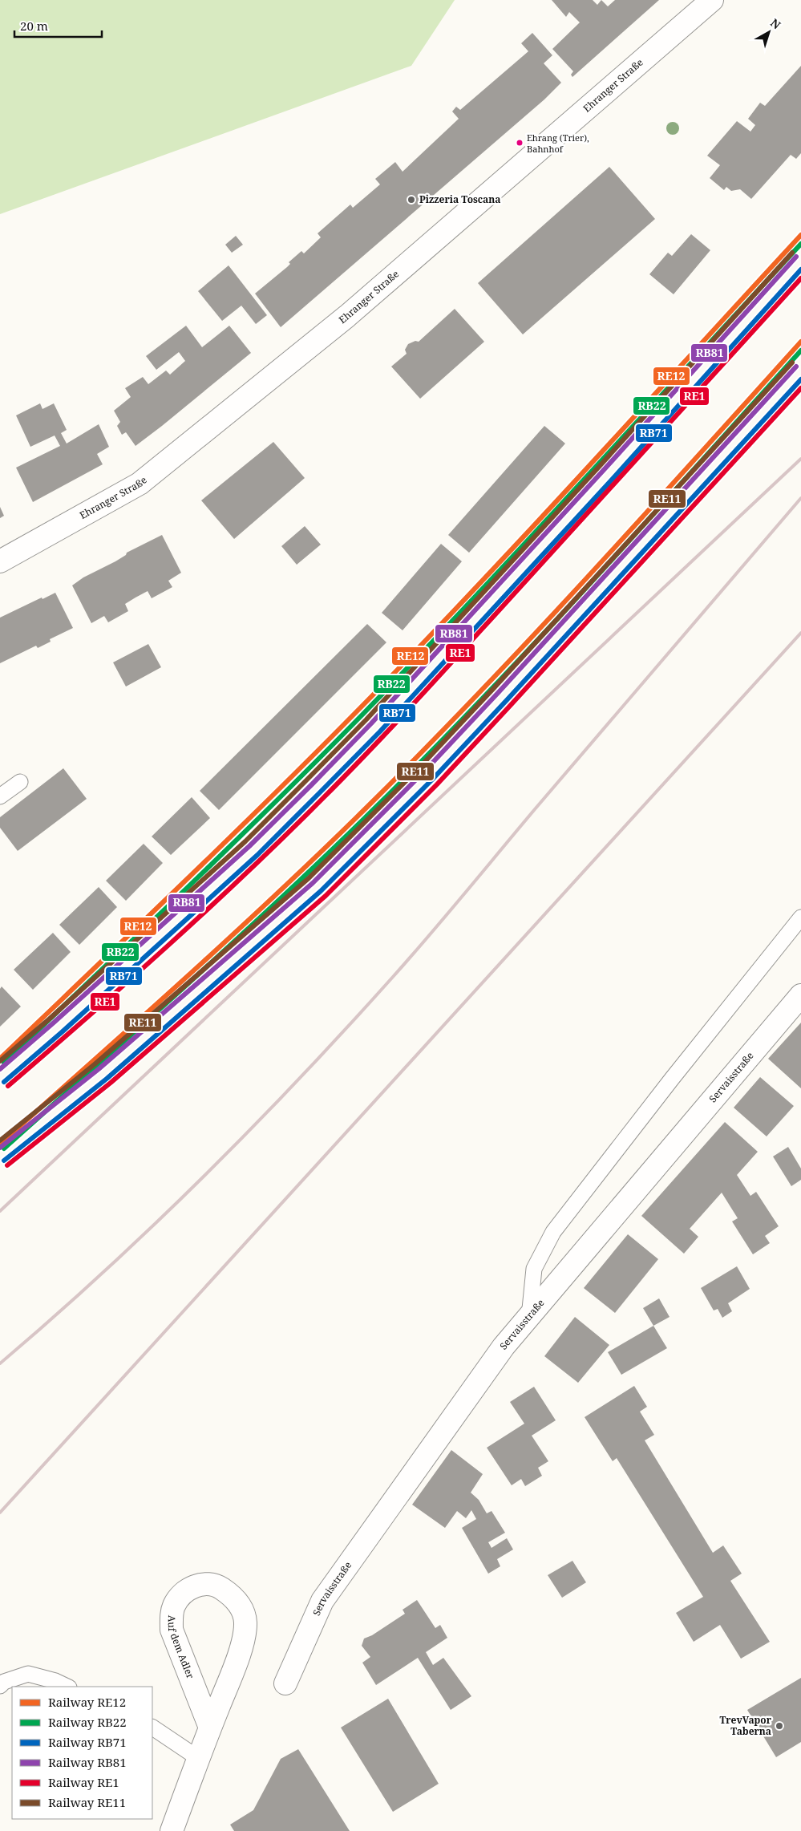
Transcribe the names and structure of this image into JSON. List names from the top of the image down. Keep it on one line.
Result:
{"streets":{"street":["Ehranger Straße","Servaisstraße","Auf dem Adler"]},"places":["Ehrang (Trier), Bahnhof","Pizzeria Toscana","TrevVapor Taberna"],"lines":["rail line RE12","rail line RB22","rail line RE11","rail line RB81","rail line RB71","rail line RE1"],"legend":["Railway RE12","Railway RB22","Railway RB71","Railway RB81","Railway RE1","Railway RE11"],"scale_bar":"20 m","north":"top right"}
